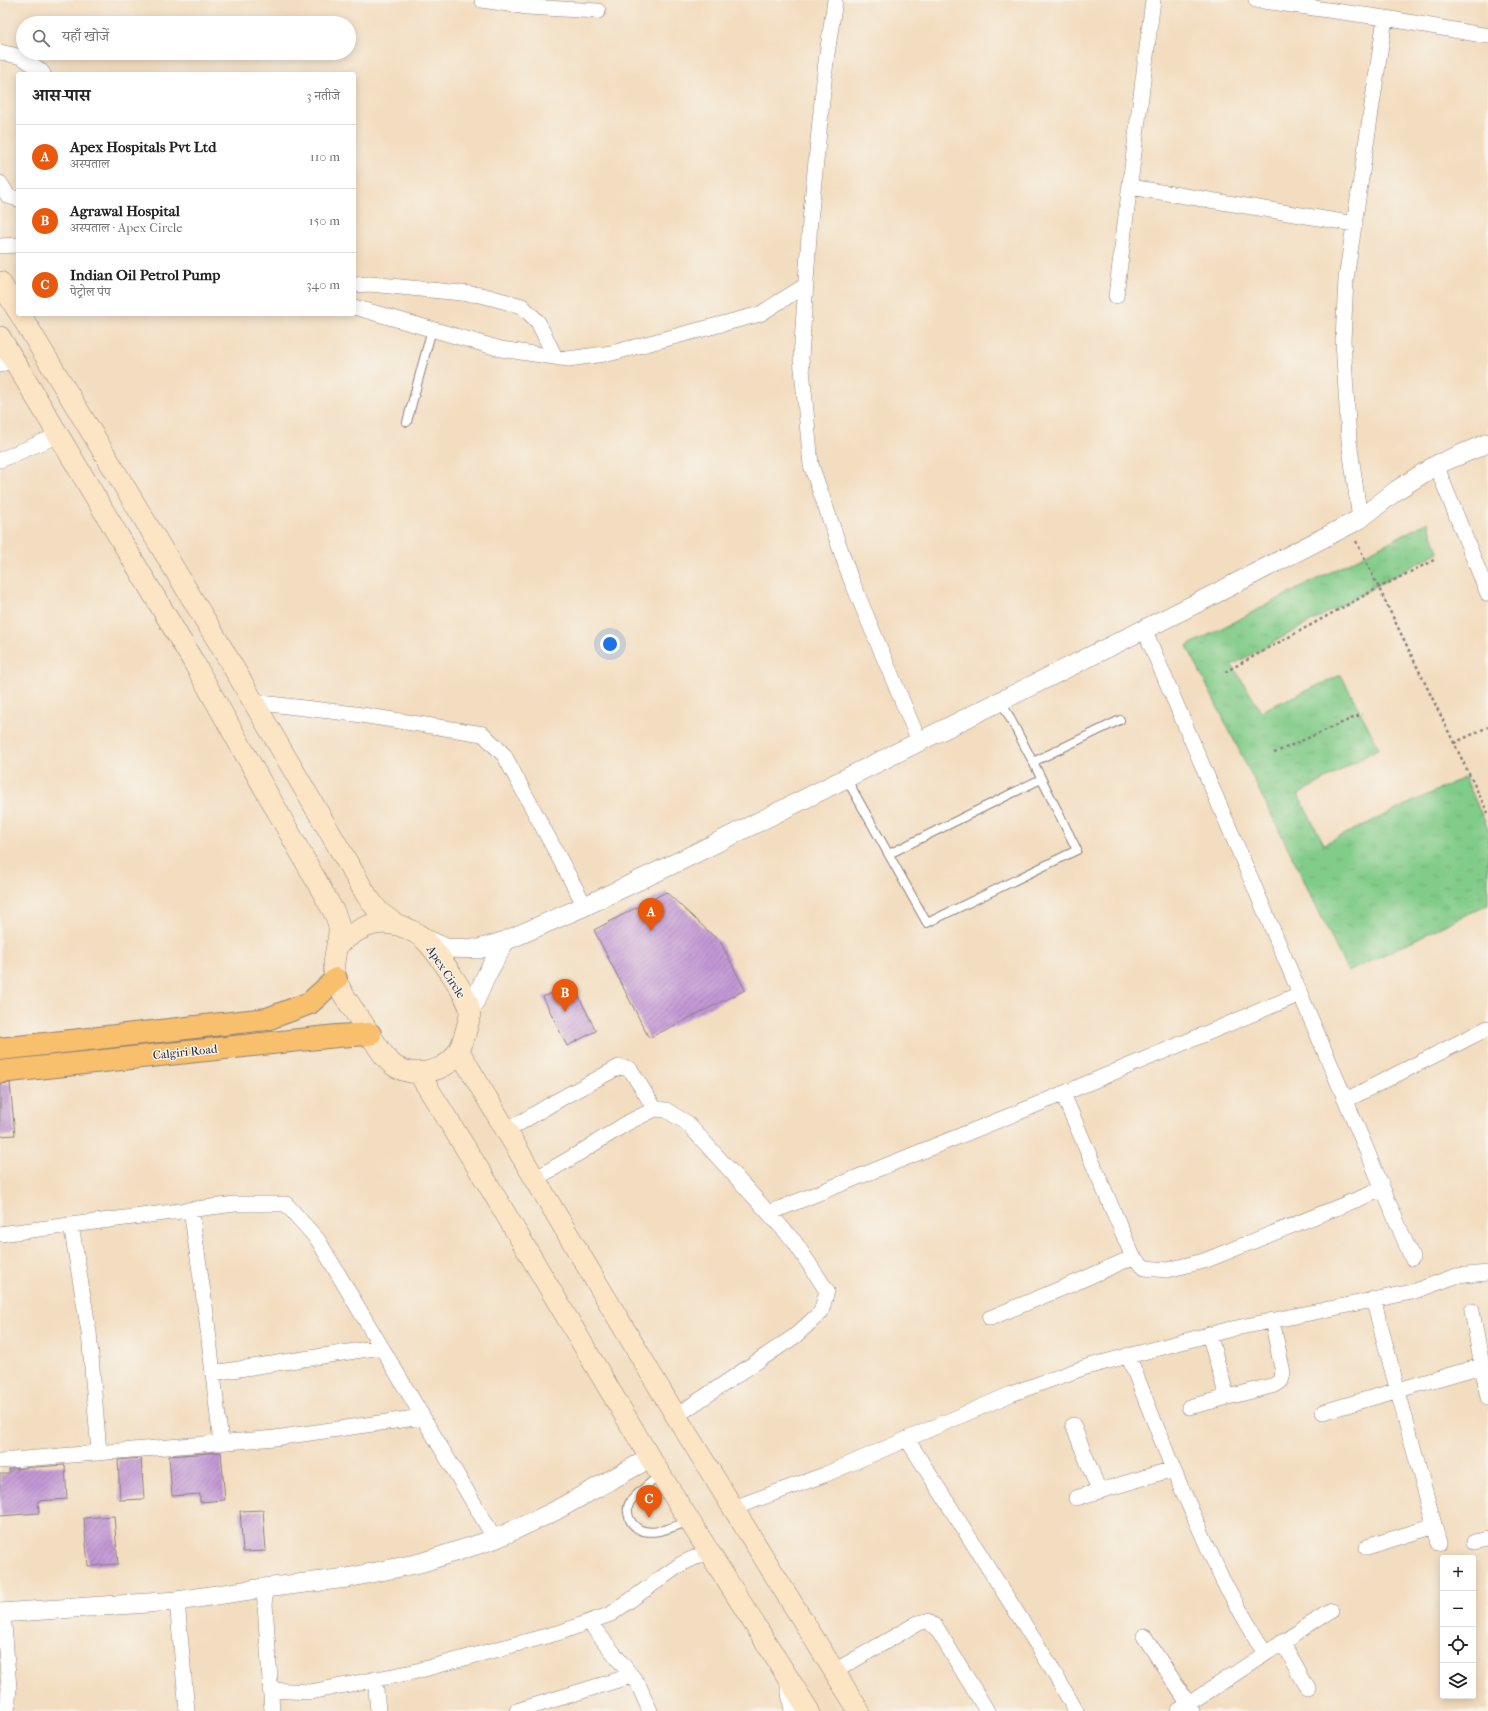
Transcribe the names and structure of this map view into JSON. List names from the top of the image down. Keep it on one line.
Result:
{"streets":{"main road":["Apex Circle","Calgiri Road"]},"crossings":[["Apex Circle","Calgiri Road"]],"page":{"search":"यहाँ खोजें","heading":["आस-पास","3 नतीजे"],"list":[{"mark":"A","name":"Apex Hospitals Pvt Ltd","note":"अस्पताल","value":"110 m"},{"mark":"B","name":"Agrawal Hospital","note":"अस्पताल · Apex Circle","value":"150 m"},{"mark":"C","name":"Indian Oil Petrol Pump","note":"पेट्रोल पंप","value":"340 m"}],"pins":["A","B","C"],"map_buttons":["+","−"]}}
